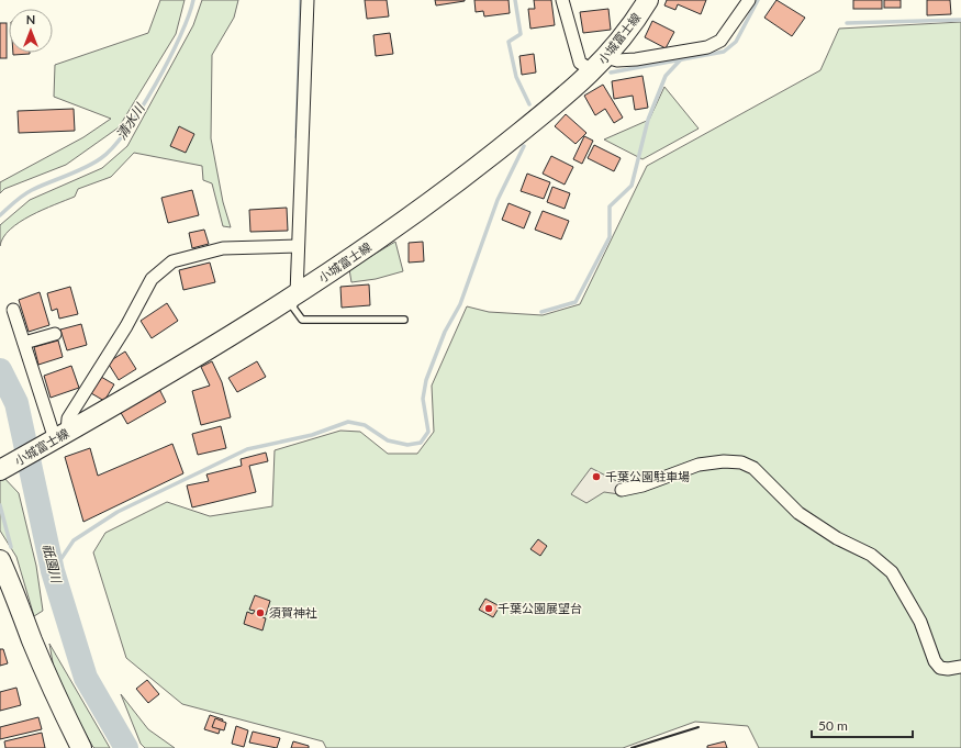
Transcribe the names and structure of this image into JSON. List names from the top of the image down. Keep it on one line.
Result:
{"streets":{"main road":["小城富士線"]},"water":["清水川","祇園川"],"places":["千葉公園駐車場","千葉公園展望台","須賀神社"],"scale_bar":"50 m","north":"top"}
